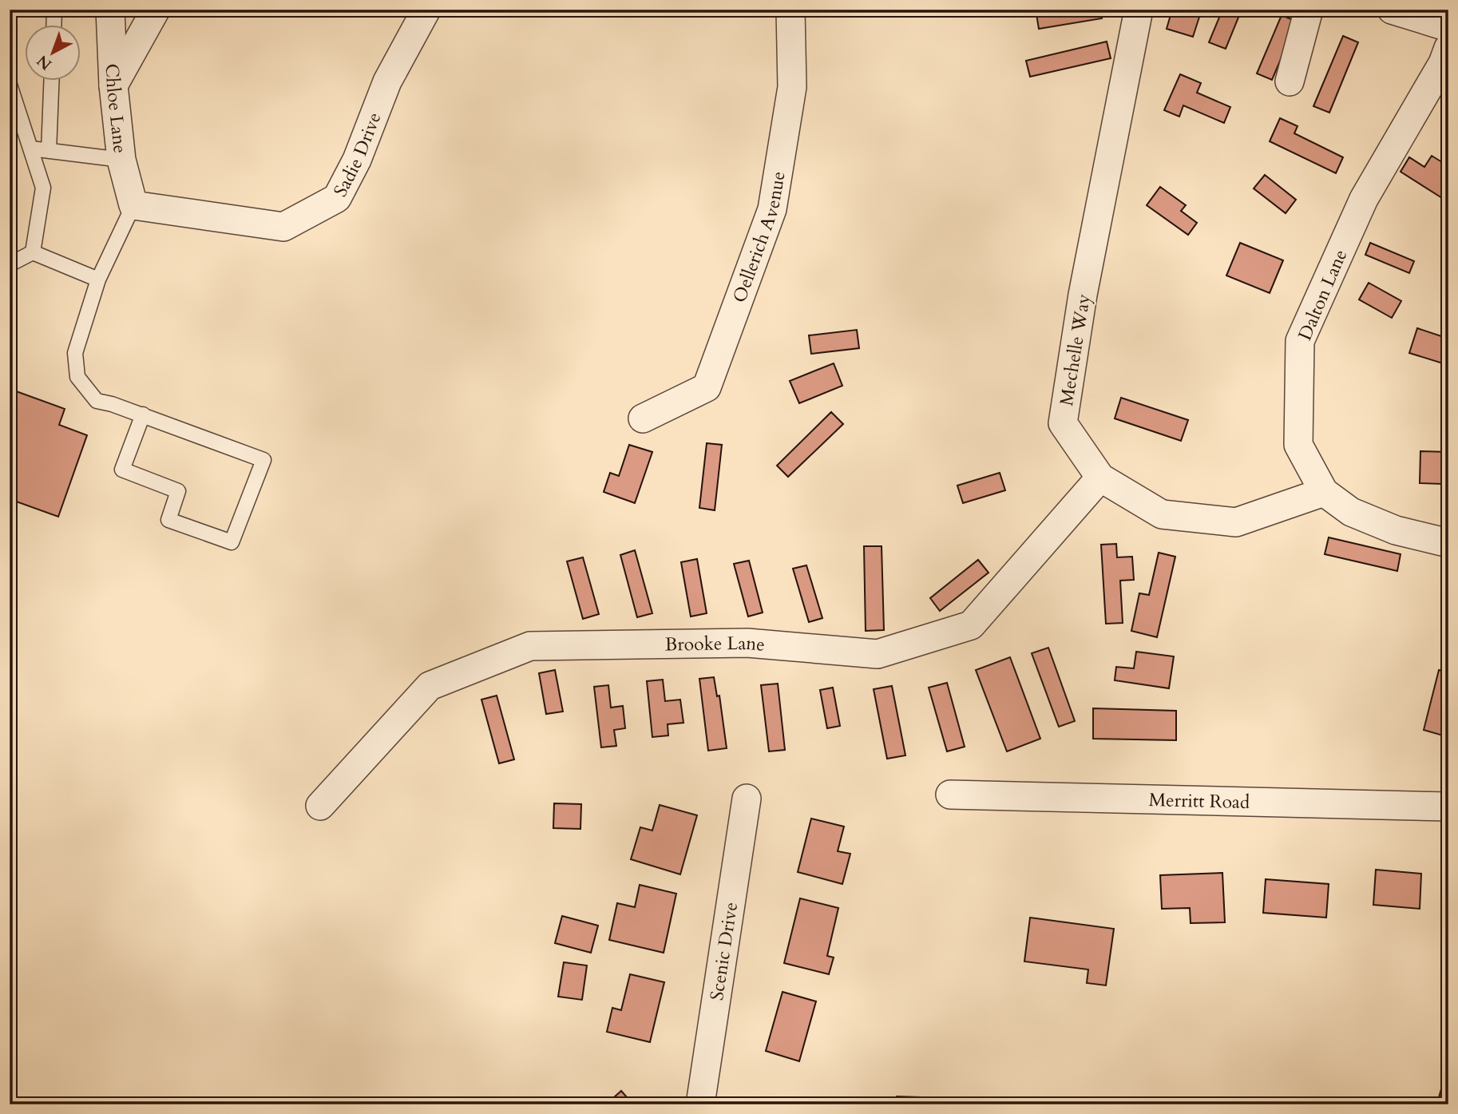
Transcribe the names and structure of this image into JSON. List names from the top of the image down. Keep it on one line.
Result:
{"streets":{"street":["Chloe Lane","Sadie Drive","Oellerich Avenue","Dalton Lane","Mechelle Way","Brooke Lane","Merritt Road","Scenic Drive"]},"crossings":[["Chloe Lane","Sadie Drive"],["Dalton Lane","Mechelle Way"],["Mechelle Way","Brooke Lane"]],"north":"bottom left"}
